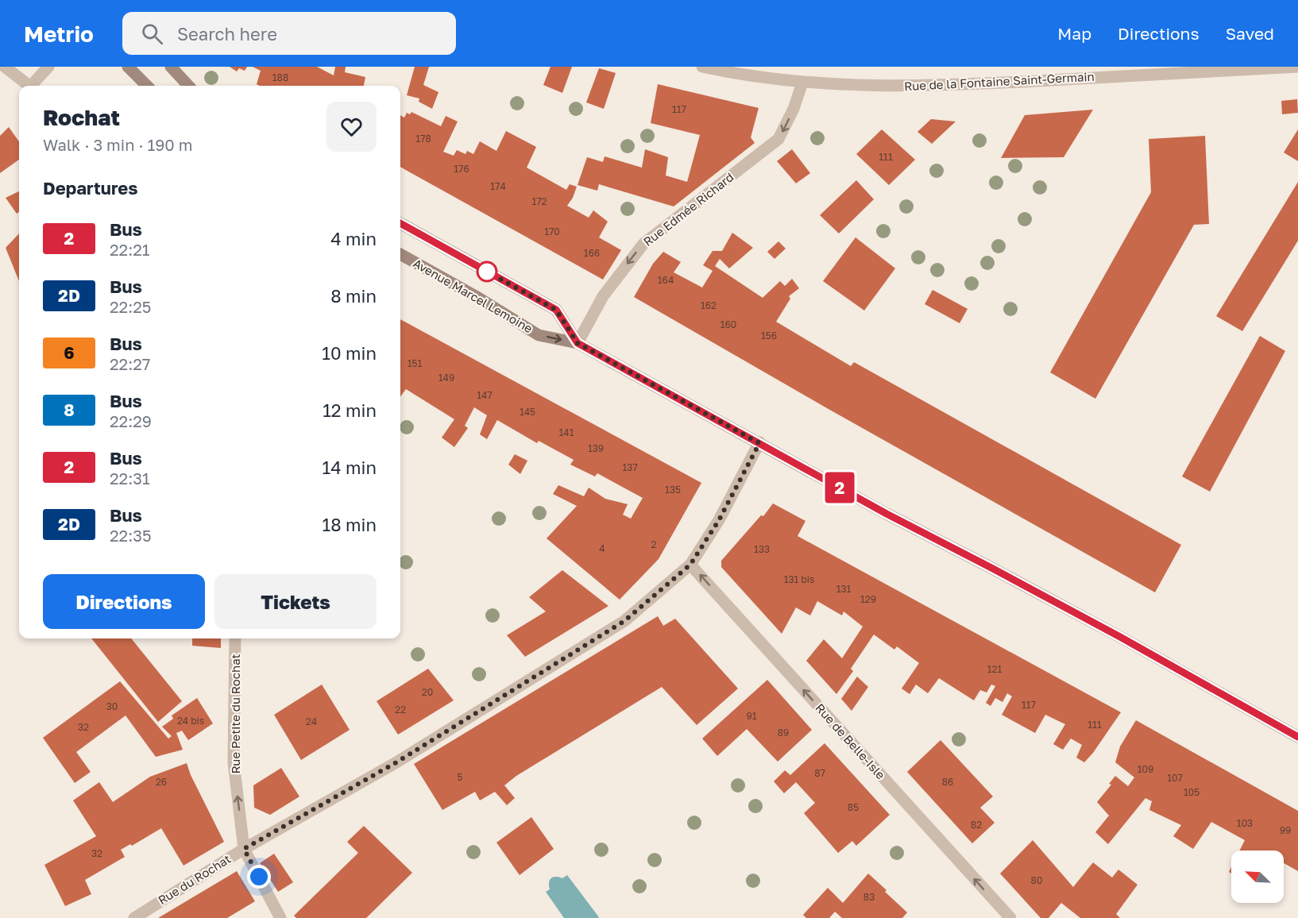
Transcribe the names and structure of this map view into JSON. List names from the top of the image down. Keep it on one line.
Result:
{"streets":{"main road":["Avenue Marcel Lemoine"],"street":["Rue de la Fontaine Saint-Germain","Rue Edmée Richard","Rue Petite du Rochat","Rue de Belle-Isle","Rue du Rochat"]},"crossings":[["Rue de la Fontaine Saint-Germain","Rue Edmée Richard"],["Rue Edmée Richard","Avenue Marcel Lemoine"],["Avenue Marcel Lemoine","Rue du Rochat"],["Rue Petite du Rochat","Rue du Rochat"],["Rue de Belle-Isle","Rue du Rochat"]],"one_way":["Rue Edmée Richard","Rue Petite du Rochat","Rue de Belle-Isle"],"lines":["bus line 2"],"house_numbers":["188","117","178","111","176","174","172","170","166","164","162","160","156","151","149","147","145","141","139","137","135","2","4","133","131 bis","131","129","121","20","117","30","22","91","24 bis","24","111","32","89","109","87","5","107","26","86","105","85","103","82","99","32","80","83"],"north":"top left","page":{"header":"Metrio","search":"Search here","nav":["Map","Directions","Saved"],"on_map":"2","heading":[["Rochat","Walk · 3 min · 190 m"],"Departures"],"list":[{"mark":"2","name":"Bus","note":"22:21","value":"4 min"},{"mark":"2D","name":"Bus","note":"22:25","value":"8 min"},{"mark":"6","name":"Bus","note":"22:27","value":"10 min"},{"mark":"8","name":"Bus","note":"22:29","value":"12 min"},{"mark":"2","name":"Bus","note":"22:31","value":"14 min"},{"mark":"2D","name":"Bus","note":"22:35","value":"18 min"}],"buttons":["Directions","Tickets"]}}
